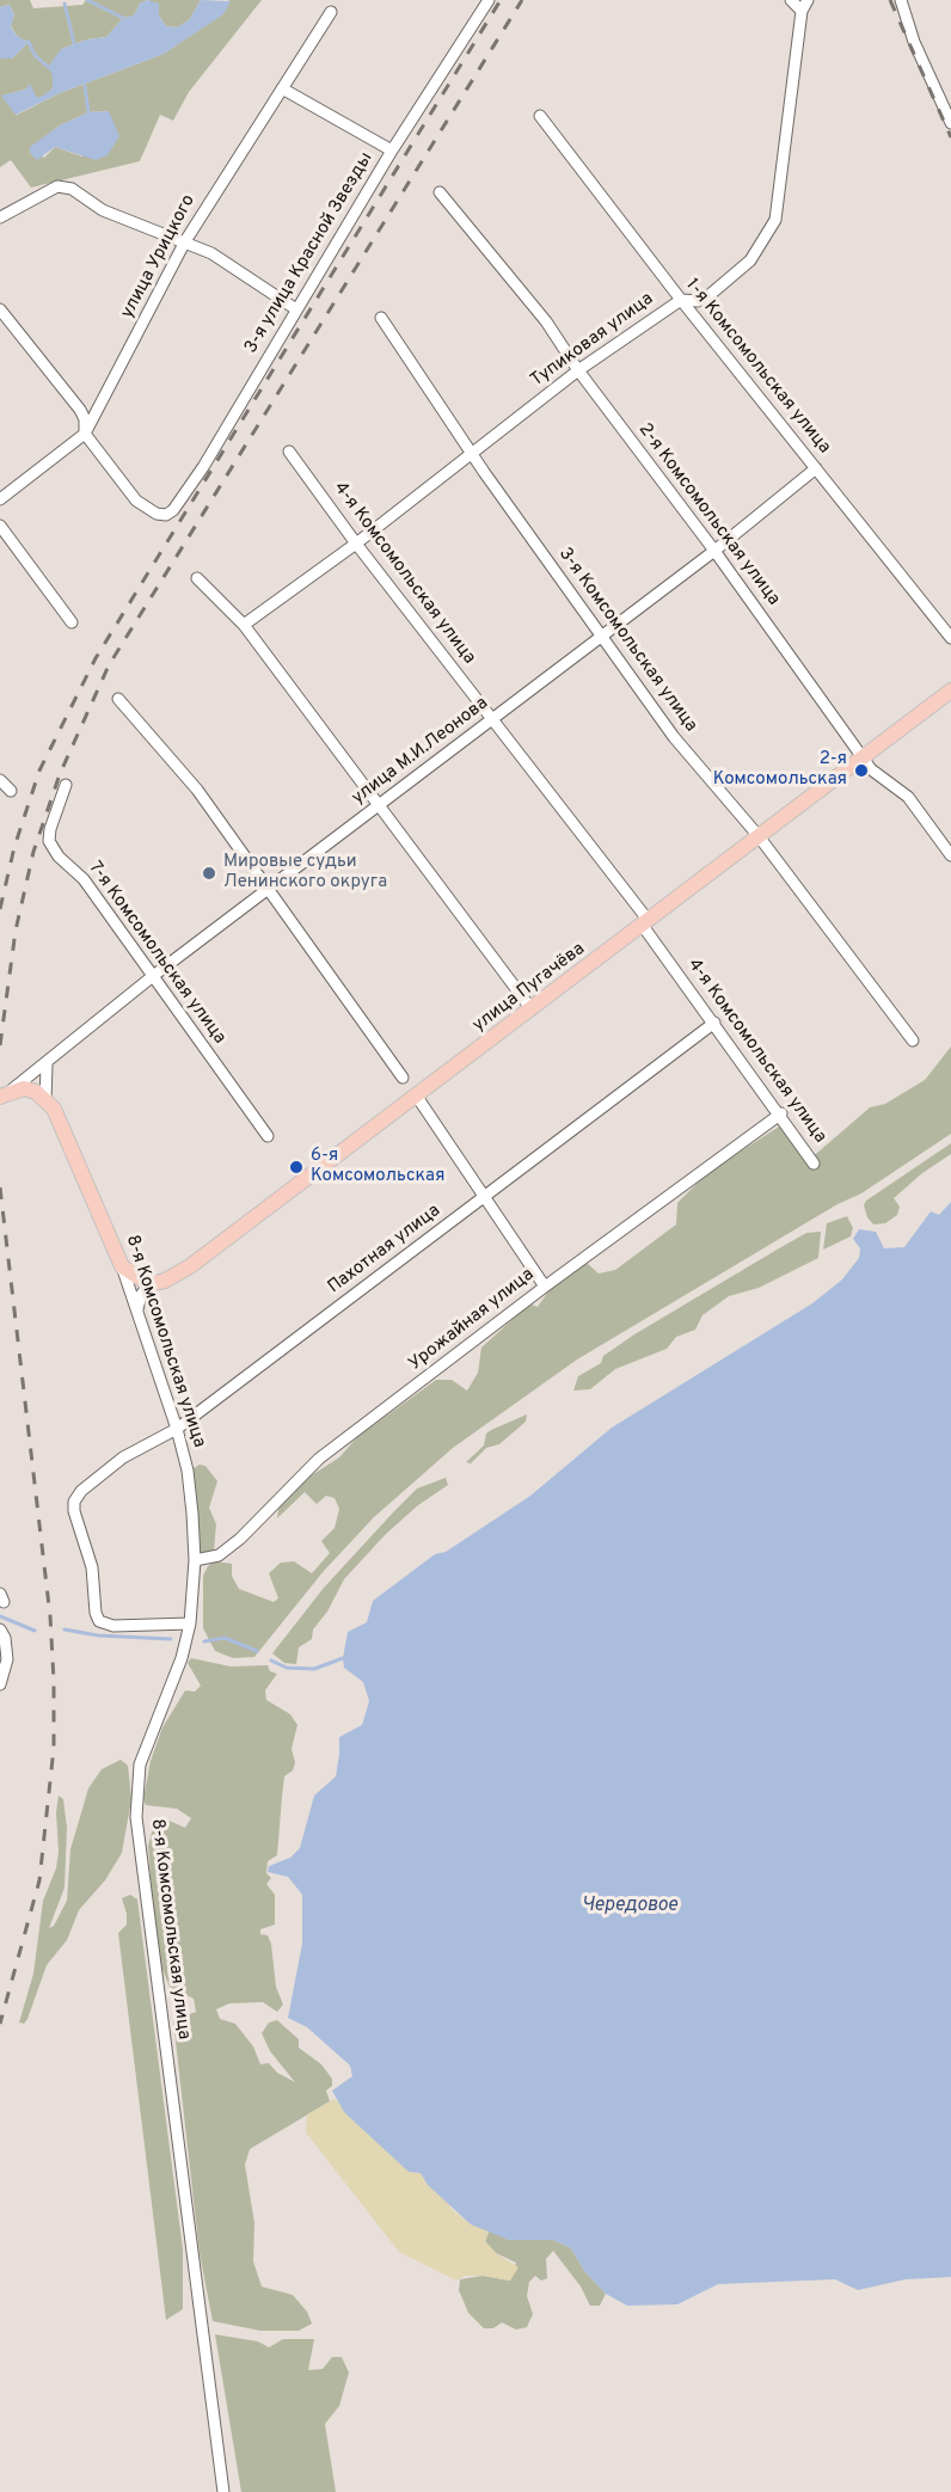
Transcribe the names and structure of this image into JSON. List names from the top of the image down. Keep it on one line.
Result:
{"streets":{"main road":["улица Пугачёва","8-я Комсомольская улица"],"street":["3-я улица Красной Звезды","улица Урицкого","Тупиковая улица","1-я Комсомольская улица","2-я Комсомольская улица","4-я Комсомольская улица","3-я Комсомольская улица","улица М.И.Леонова","7-я Комсомольская улица","Пахотная улица","Урожайная улица"]},"crossings":[["3-я улица Красной Звезды","улица Урицкого"],["Тупиковая улица","1-я Комсомольская улица"],["Тупиковая улица","2-я Комсомольская улица"],["Тупиковая улица","4-я Комсомольская улица"],["Тупиковая улица","3-я Комсомольская улица"],["1-я Комсомольская улица","улица М.И.Леонова"],["2-я Комсомольская улица","улица М.И.Леонова"],["2-я Комсомольская улица","улица Пугачёва"],["4-я Комсомольская улица","улица М.И.Леонова"],["4-я Комсомольская улица","улица Пугачёва"],["4-я Комсомольская улица","Пахотная улица"],["4-я Комсомольская улица","Урожайная улица"],["3-я Комсомольская улица","улица М.И.Леонова"],["3-я Комсомольская улица","улица Пугачёва"],["улица М.И.Леонова","7-я Комсомольская улица"],["Пахотная улица","8-я Комсомольская улица"],["Урожайная улица","8-я Комсомольская улица"]],"water":["Чередовое"],"places":["2-я Комсомольская","Мировые судьи Ленинского округа","6-я Комсомольская"]}
